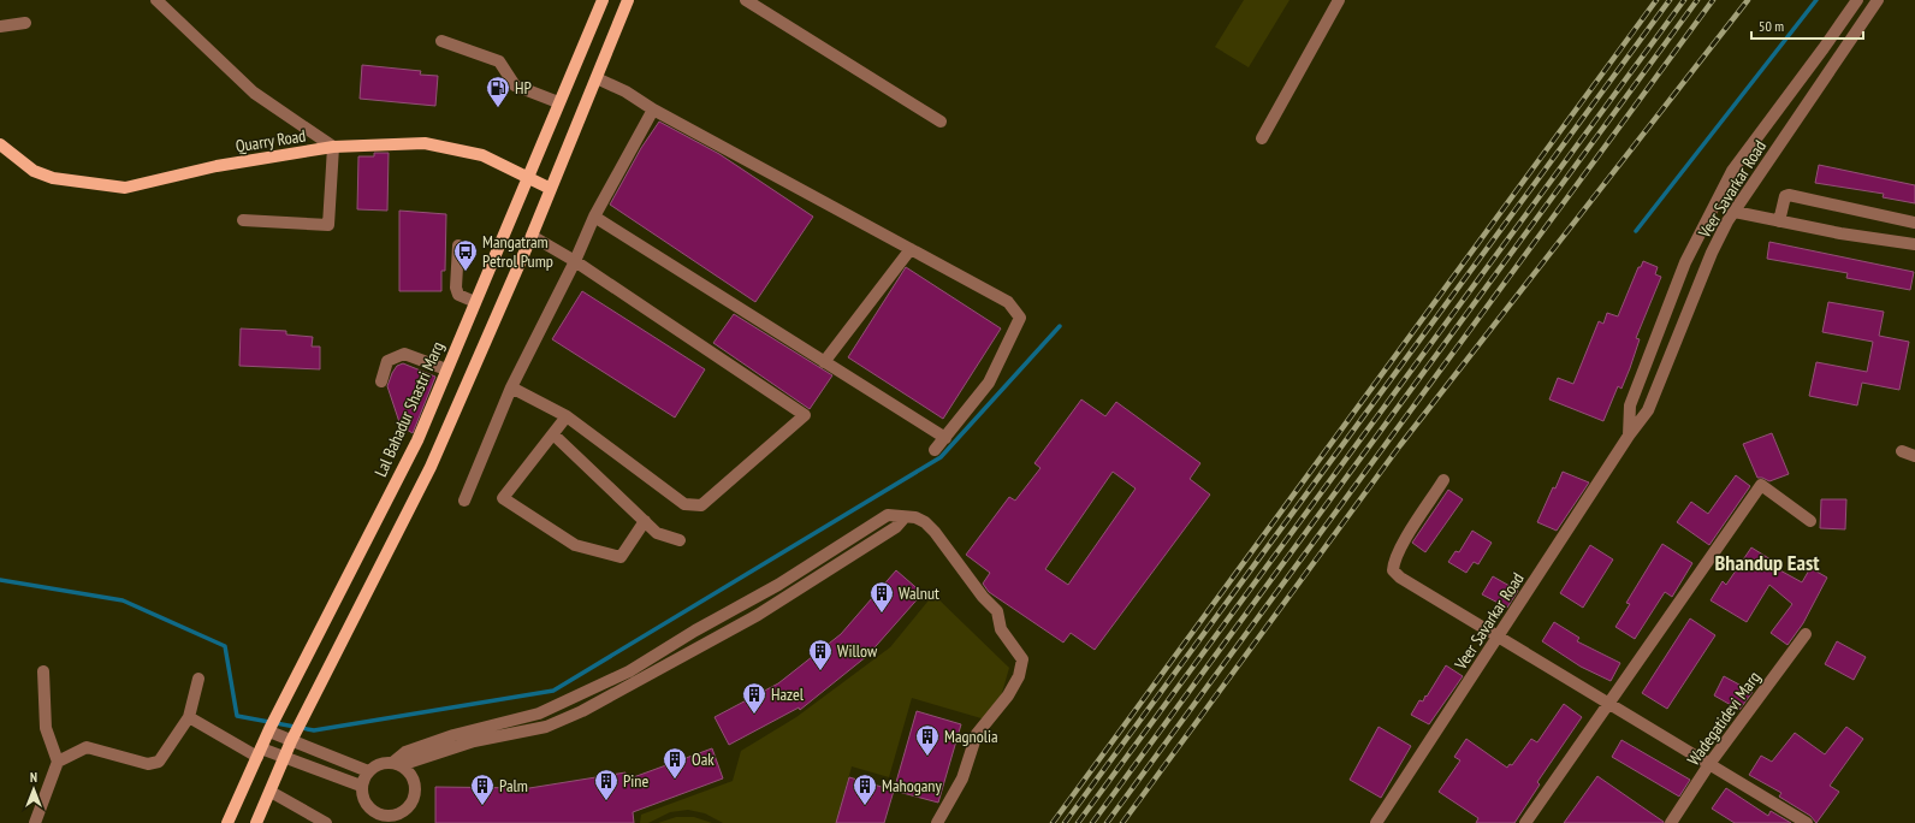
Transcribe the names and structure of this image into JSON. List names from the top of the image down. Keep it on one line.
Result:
{"streets":{"main road":["Quarry Road","Lal Bahadur Shastri Marg"],"street":["Veer Savarkar Road","Wadegatidevi Marg"]},"crossings":[["Quarry Road","Lal Bahadur Shastri Marg"]],"districts":["Bhandup East"],"places":{"fuel station":["HP"],"bus stop":["Mangatram Petrol Pump"],"building":["Walnut","Willow","Hazel","Magnolia","Oak","Pine","Palm","Mahogany"]},"scale_bar":"50 m","north":"top"}
